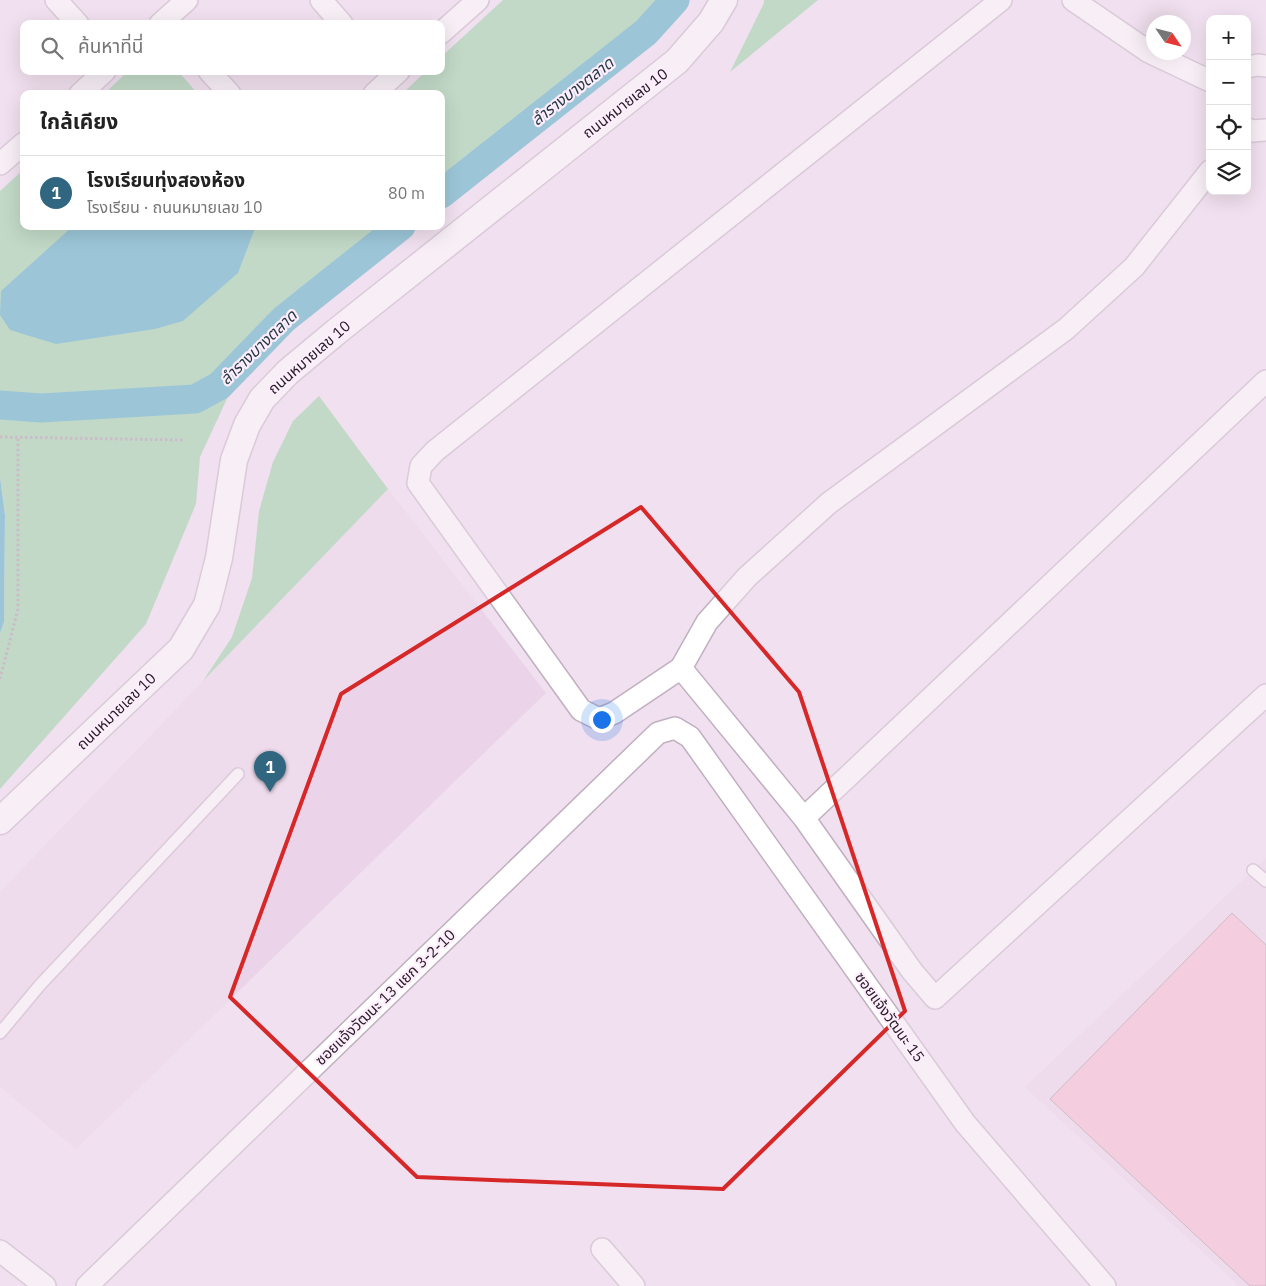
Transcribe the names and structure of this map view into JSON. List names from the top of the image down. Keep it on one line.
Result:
{"streets":{"street":["ถนนหมายเลข 10","ซอยแจ้งวัฒนะ 13 แยก 3-2-10","ซอยแจ้งวัฒนะ 15"]},"crossings":[["ซอยแจ้งวัฒนะ 13 แยก 3-2-10","ซอยแจ้งวัฒนะ 15"]],"water":["ลำรางบางตลาด"],"north":"bottom right","page":{"map_buttons":["+","−"],"search":"ค้นหาที่นี่","heading":"ใกล้เคียง","list":[{"mark":"1","name":"โรงเรียนทุ่งสองห้อง","note":"โรงเรียน · ถนนหมายเลข 10","value":"80 m"}],"pins":"1"}}
